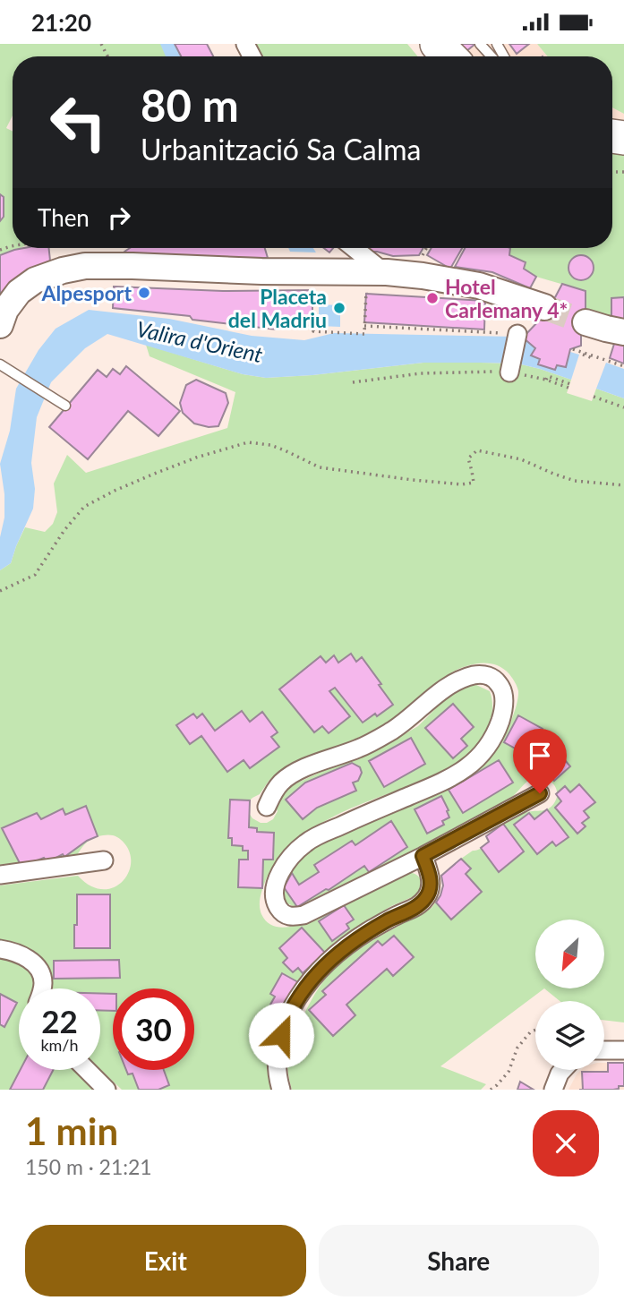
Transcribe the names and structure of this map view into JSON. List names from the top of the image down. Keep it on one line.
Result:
{"water":["Valira d'Orient"],"places":["Alpesport","Hotel Carlemany 4*","Placeta del Madriu"],"north":"bottom left","page":{"status":"21:20","turn":["80 m","Urbanització Sa Calma"],"then":"Then","speed":"22 km/h","limit":"30","heading":["1 min","150 m · 21:21"],"buttons":["Exit","Share"]}}
